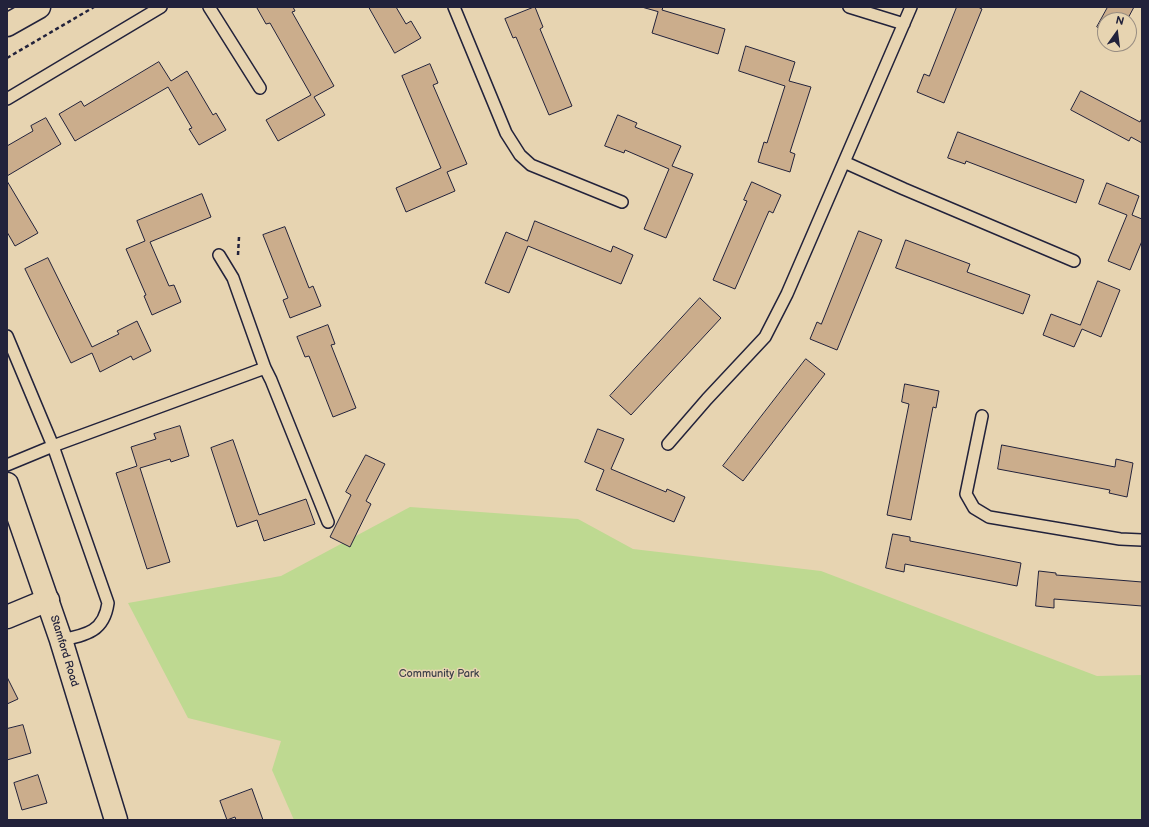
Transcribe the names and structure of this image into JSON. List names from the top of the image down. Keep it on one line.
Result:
{"streets":{"street":["Stamford Road"]},"parks":["Community Park"],"north":"top"}
